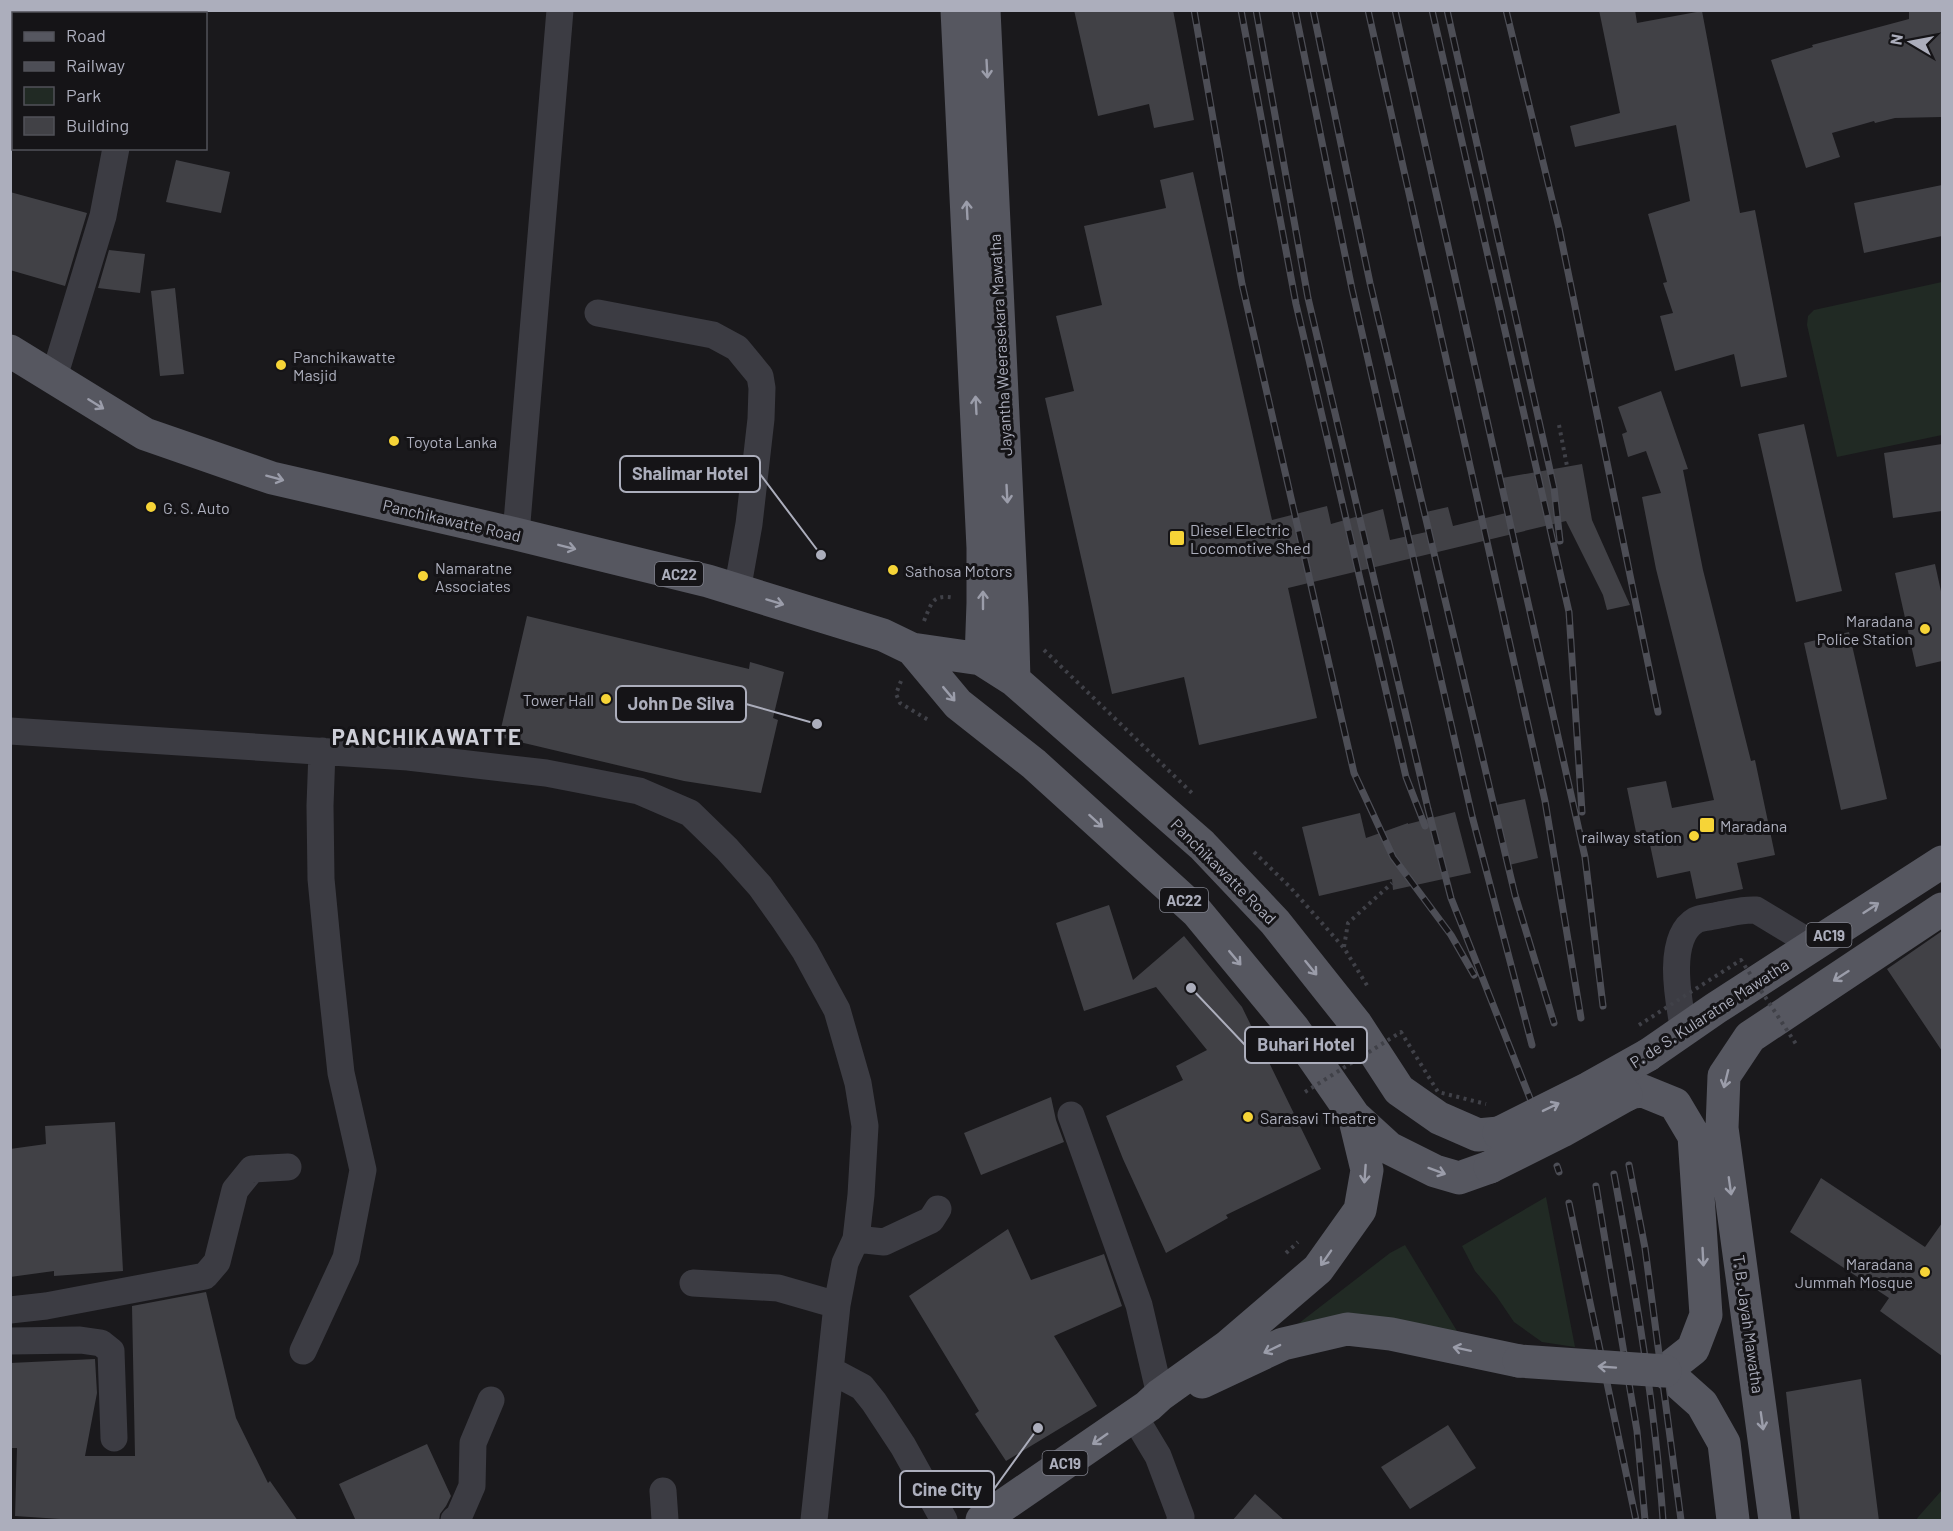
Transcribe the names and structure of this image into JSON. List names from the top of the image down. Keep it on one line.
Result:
{"streets":{"main road":["Jayantha Weerasekara Mawatha","Panchikawatte Road","AC22","AC19","P. de S. Kularatne Mawatha","T. B. Jayah Mawatha"]},"crossings":[["Jayantha Weerasekara Mawatha","Panchikawatte Road"],["Panchikawatte Road","AC19"],["Panchikawatte Road","P. de S. Kularatne Mawatha"],["Panchikawatte Road","T. B. Jayah Mawatha"],["AC19","T. B. Jayah Mawatha"]],"one_way":["Panchikawatte Road"],"districts":["PANCHIKAWATTE"],"places":{"other":["Panchikawatte Masjid","Toyota Lanka","G. S. Auto","Shalimar Hotel","Sathosa Motors","Namaratne Associates","Maradana Police Station","Tower Hall","John De Silva","railway station","Buhari Hotel","Sarasavi Theatre","Maradana Jummah Mosque","Cine City"],"transit":["Diesel Electric Locomotive Shed","Maradana"]},"legend":["Road","Railway","Park","Building"],"north":"left"}
